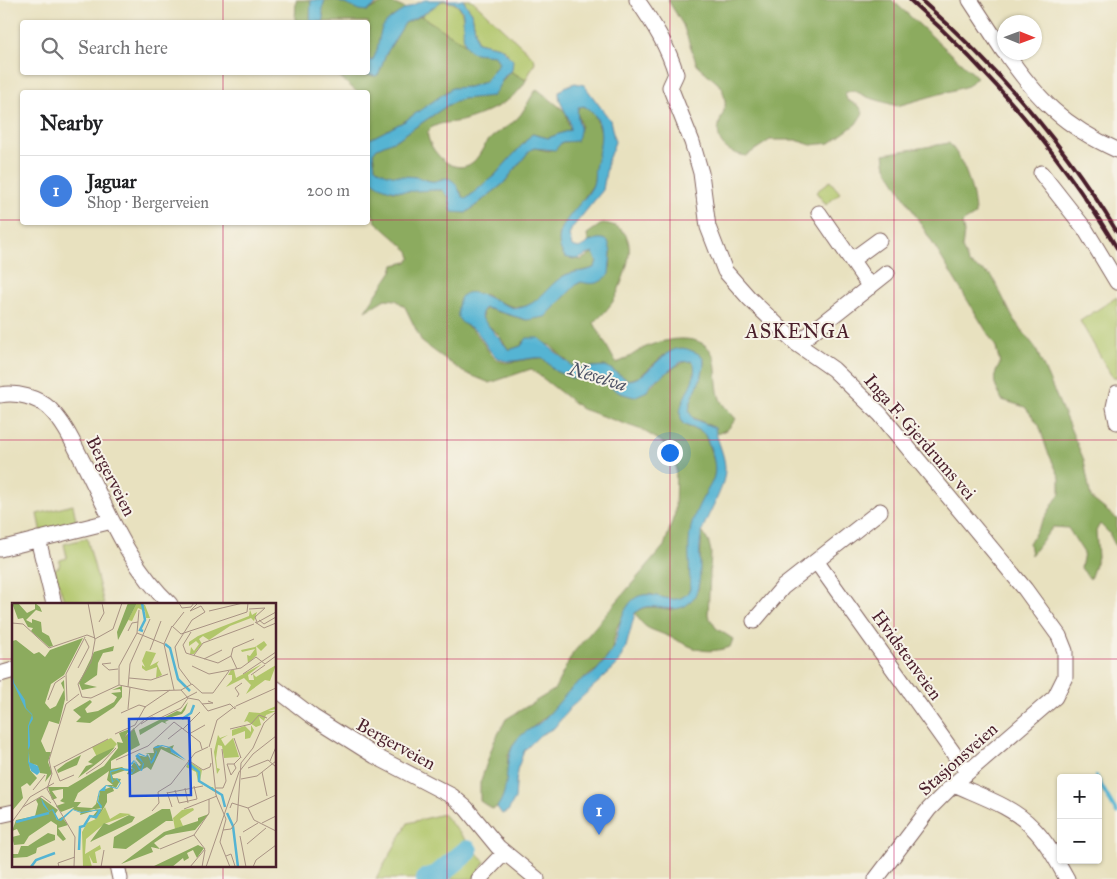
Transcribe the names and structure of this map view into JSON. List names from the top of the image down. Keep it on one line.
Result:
{"streets":{"street":["Inga F. Gjerdrums vei","Bergerveien","Hvidstenveien","Stasjonsveien"]},"crossings":[["Inga F. Gjerdrums vei","Stasjonsveien"],["Hvidstenveien","Stasjonsveien"]],"districts":["ASKENGA"],"water":["Neselva"],"north":"right","page":{"search":"Search here","heading":"Nearby","list":[{"mark":"1","name":"Jaguar","note":"Shop · Bergerveien","value":"200 m"}],"map_buttons":["+","−"],"pins":"1"}}
